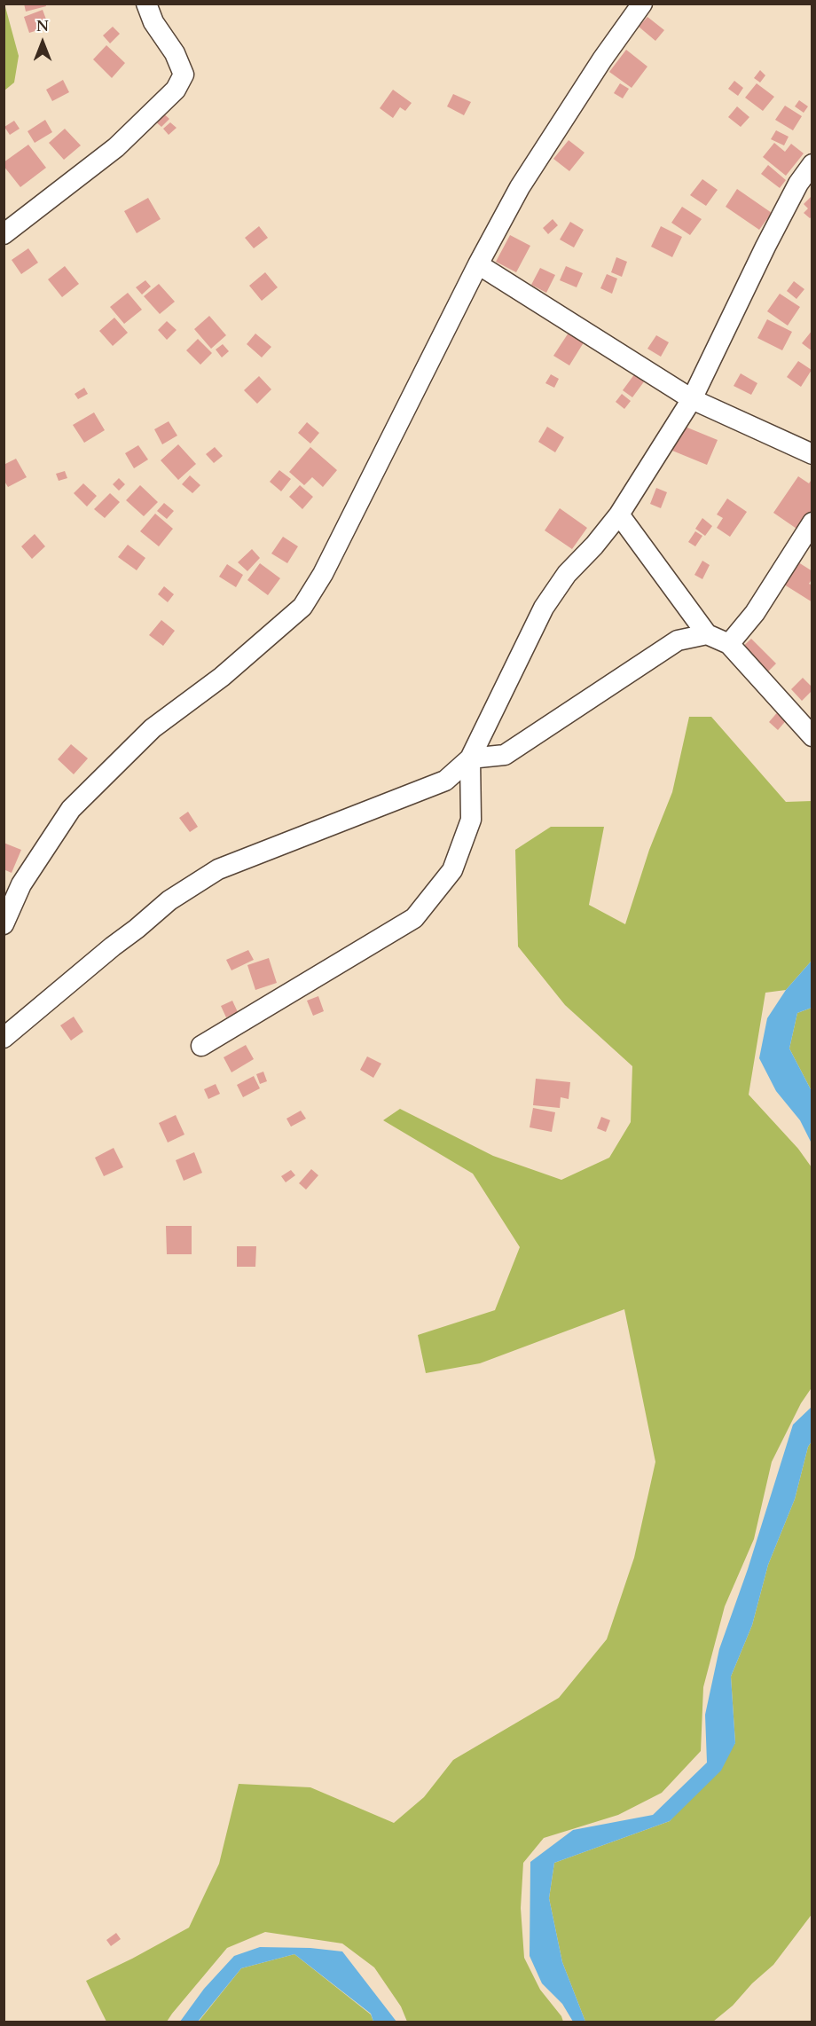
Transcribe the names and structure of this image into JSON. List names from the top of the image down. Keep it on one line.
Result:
{"north":"top"}
